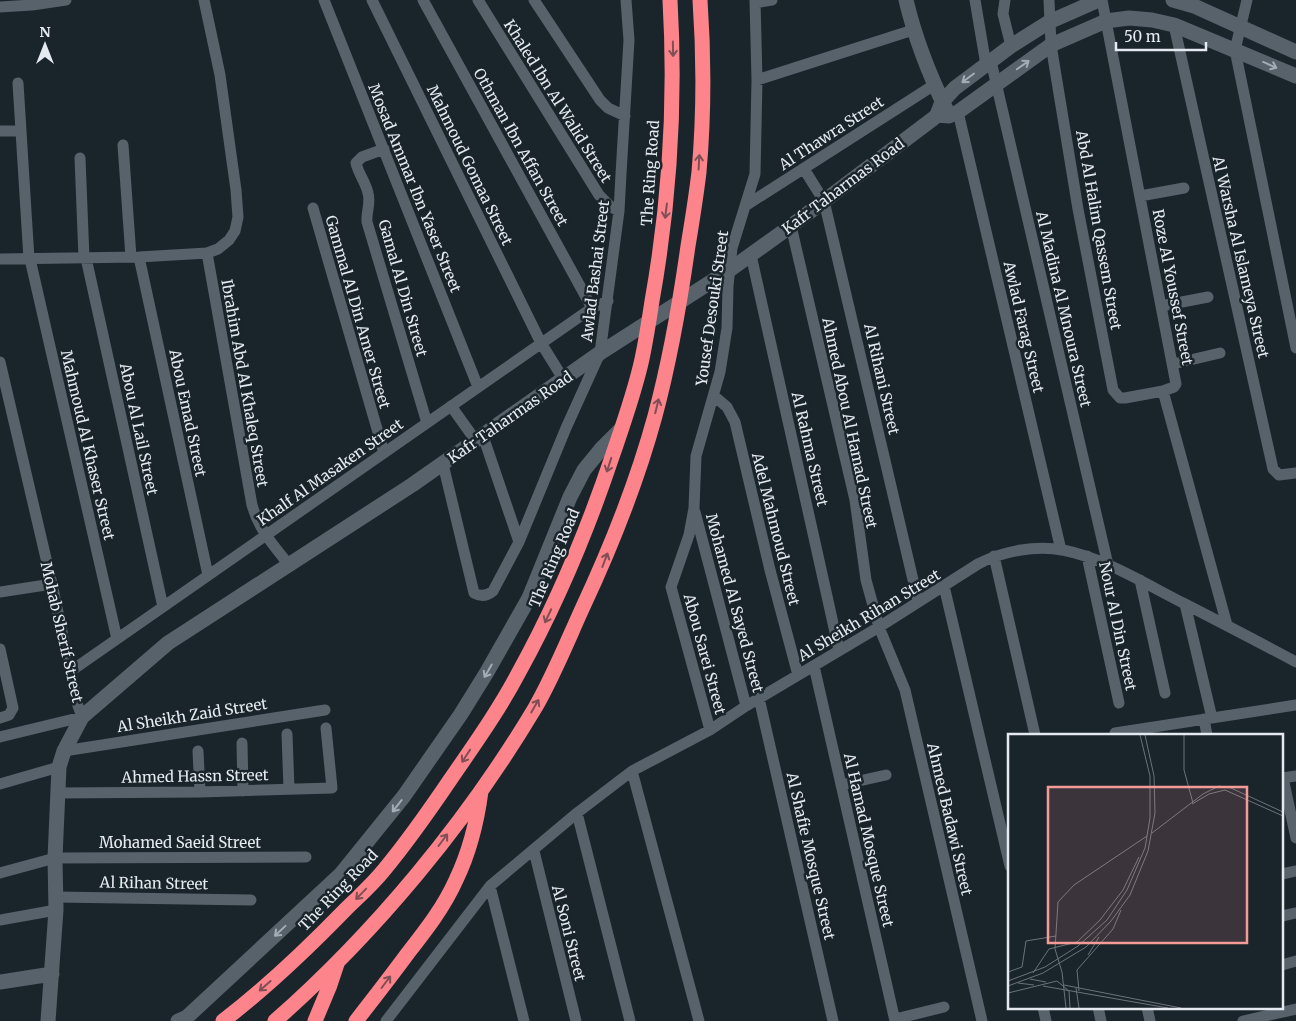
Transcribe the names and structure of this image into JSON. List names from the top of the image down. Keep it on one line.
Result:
{"streets":{"highway":["The Ring Road"],"street":["Khaled Ibn Al Walid Street","Al Thawra Street","Othman Ibn Affan Street","Mahmoud Gomaa Street","Kafr Taharmas Road","Mosad Ammar Ibn Yaser Street","Abd Al Halim Qassem Street","Al Warsha Al Islameya Street","Awlad Bashai Street","Roze Al Youssef Street","Gamal Al Din Street","Yousef Desouki Street","Al Madina Al Mnoura Street","Gammal Al Din Amer Street","Awlad Farag Street","Al Rihani Street","Ibrahim Abd Al Khaleq Street","Abou Emad Street","Ahmed Abou Al Hamad Street","Abou Al Lail Street","Mahmoud Al Khaser Street","Al Rahma Street","Khalf Al Masaken Street","Adel Mahmoud Street","Mohamed Al Sayed Street","Al Sheikh Rihan Street","Nour Al Din Street","Mohab Sherif Street","Abou Sarei Street","Al Sheikh Zaid Street","Ahmed Hassn Street","Ahmed Badawi Street","Al Hamad Mosque Street","Mohamed Saeid Street","Al Shafie Mosque Street","Al Rihan Street","Al Soni Street"]},"crossings":[["Khaled Ibn Al Walid Street","Awlad Bashai Street"],["Al Thawra Street","Yousef Desouki Street"],["Al Thawra Street","Al Rihani Street"],["Othman Ibn Affan Street","Khalf Al Masaken Street"],["Mahmoud Gomaa Street","Kafr Taharmas Road"],["Mahmoud Gomaa Street","Khalf Al Masaken Street"],["Kafr Taharmas Road","Abd Al Halim Qassem Street"],["Kafr Taharmas Road","Al Warsha Al Islameya Street"],["Kafr Taharmas Road","Awlad Bashai Street"],["Kafr Taharmas Road","Roze Al Youssef Street"],["Kafr Taharmas Road","Yousef Desouki Street"],["Kafr Taharmas Road","Al Madina Al Mnoura Street"],["Kafr Taharmas Road","Awlad Farag Street"],["Kafr Taharmas Road","Al Rihani Street"],["Kafr Taharmas Road","Ibrahim Abd Al Khaleq Street"],["Kafr Taharmas Road","Ahmed Abou Al Hamad Street"],["Kafr Taharmas Road","Al Rahma Street"],["Kafr Taharmas Road","Mohab Sherif Street"],["Mosad Ammar Ibn Yaser Street","Gamal Al Din Street"],["Mosad Ammar Ibn Yaser Street","Khalf Al Masaken Street"],["Abd Al Halim Qassem Street","Roze Al Youssef Street"],["Awlad Bashai Street","Khalf Al Masaken Street"],["Gamal Al Din Street","Khalf Al Masaken Street"],["Yousef Desouki Street","Adel Mahmoud Street"],["Yousef Desouki Street","Mohamed Al Sayed Street"],["Yousef Desouki Street","Abou Sarei Street"],["Al Madina Al Mnoura Street","Al Sheikh Rihan Street"],["Gammal Al Din Amer Street","Khalf Al Masaken Street"],["Awlad Farag Street","Al Sheikh Rihan Street"],["Al Rihani Street","Al Sheikh Rihan Street"],["Ibrahim Abd Al Khaleq Street","Khalf Al Masaken Street"],["Abou Emad Street","Khalf Al Masaken Street"],["Ahmed Abou Al Hamad Street","Al Sheikh Rihan Street"],["Ahmed Abou Al Hamad Street","Ahmed Badawi Street"],["Abou Al Lail Street","Khalf Al Masaken Street"],["Mahmoud Al Khaser Street","Khalf Al Masaken Street"],["Al Rahma Street","Al Sheikh Rihan Street"],["Khalf Al Masaken Street","Mohab Sherif Street"],["Adel Mahmoud Street","Al Sheikh Rihan Street"],["Mohamed Al Sayed Street","Al Sheikh Rihan Street"],["Al Sheikh Rihan Street","Nour Al Din Street"],["Al Sheikh Rihan Street","Abou Sarei Street"],["Al Sheikh Rihan Street","Ahmed Badawi Street"],["Al Sheikh Rihan Street","Al Hamad Mosque Street"],["Al Sheikh Rihan Street","Al Shafie Mosque Street"],["Al Sheikh Rihan Street","Al Soni Street"],["Mohab Sherif Street","Al Sheikh Zaid Street"],["Mohab Sherif Street","Ahmed Hassn Street"],["Mohab Sherif Street","Mohamed Saeid Street"],["Mohab Sherif Street","Al Rihan Street"]],"scale_bar":"50 m","north":"top"}
